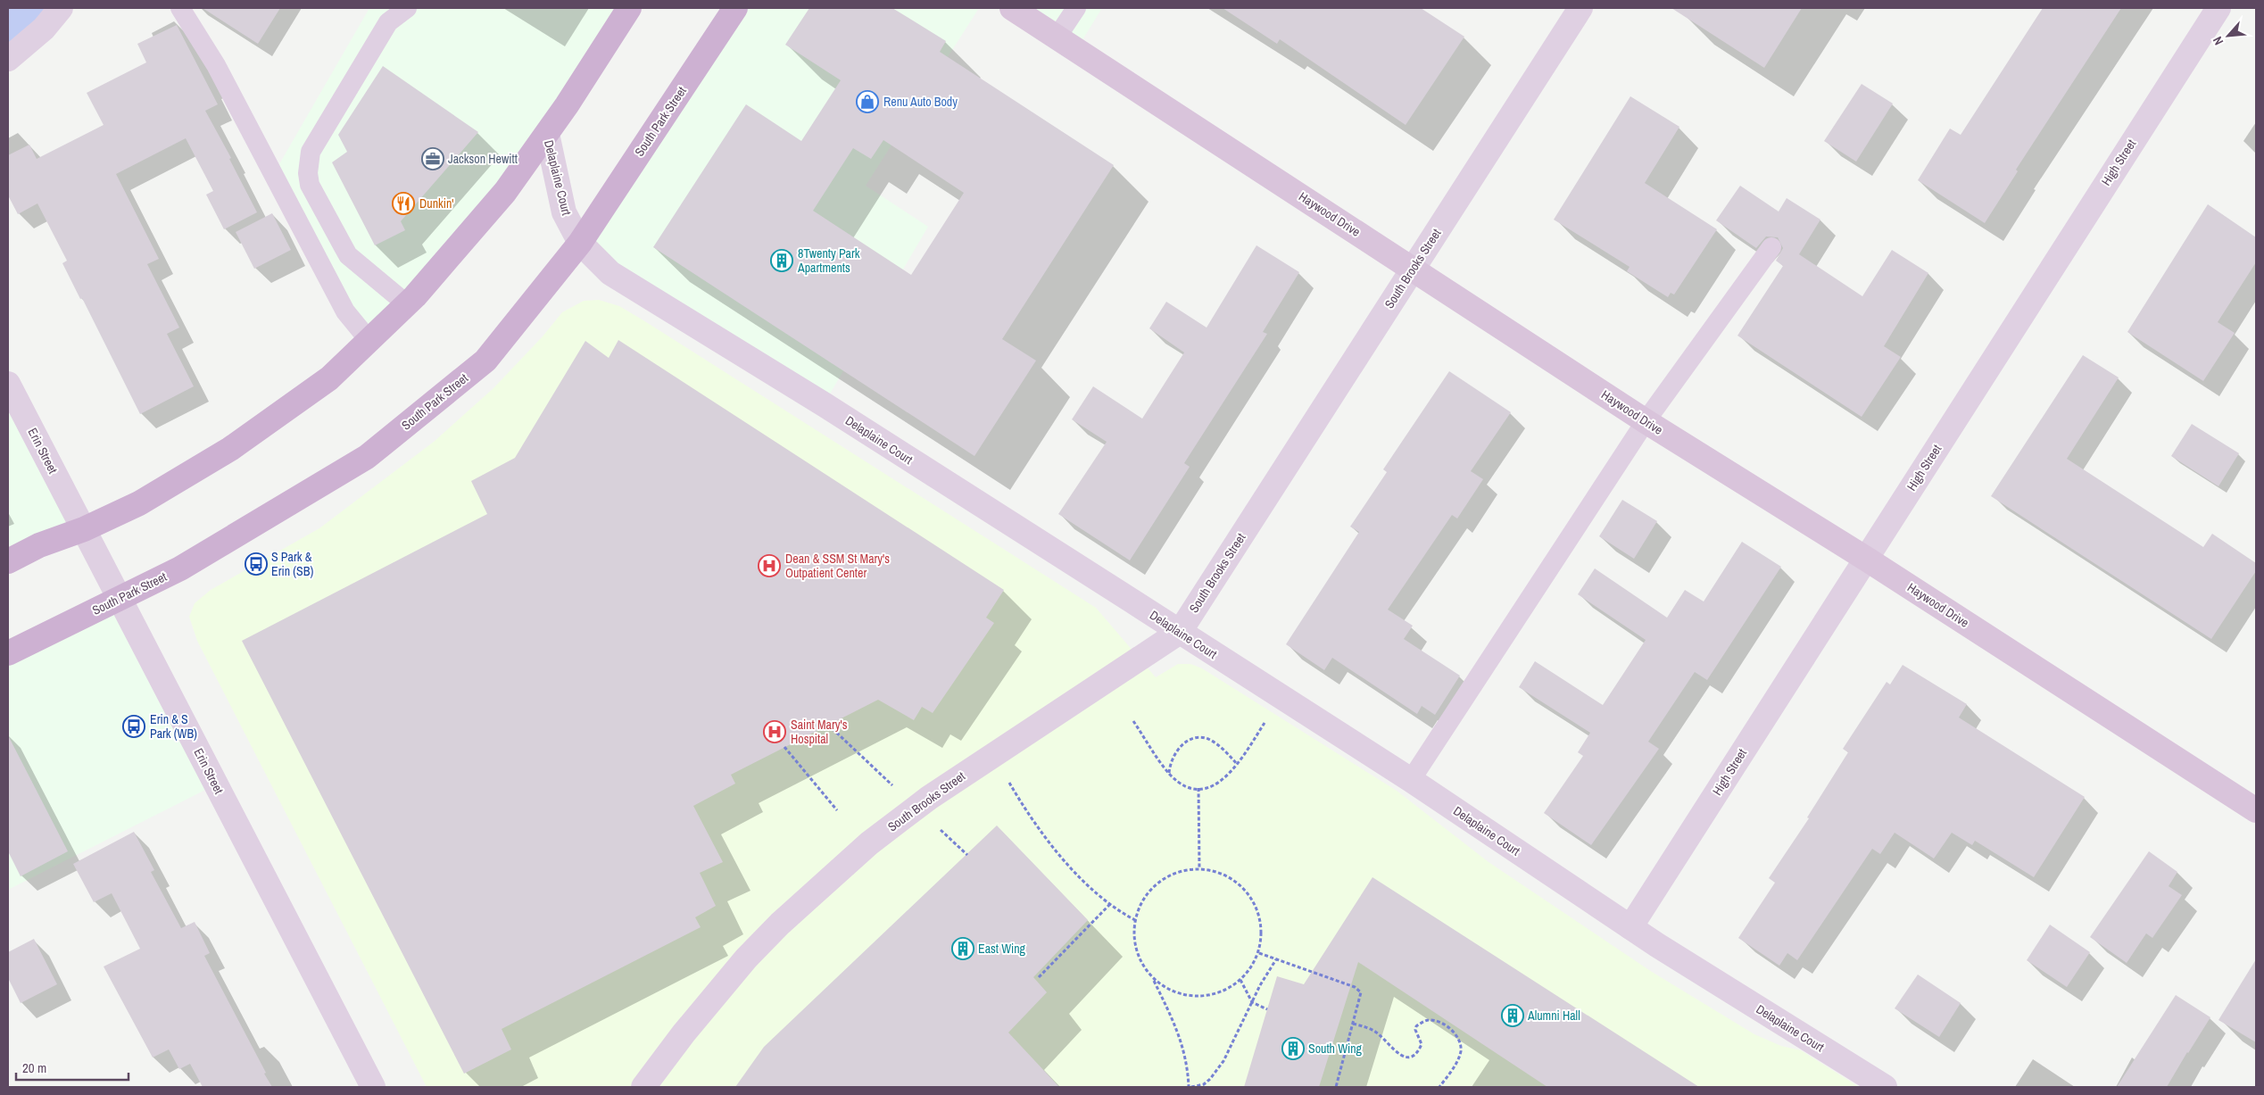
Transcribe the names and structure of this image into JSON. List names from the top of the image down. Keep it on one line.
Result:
{"streets":{"main road":["South Park Street"],"street":["High Street","Delaplaine Court","Haywood Drive","South Brooks Street","Erin Street"]},"crossings":[["South Park Street","Delaplaine Court"],["South Park Street","Erin Street"],["High Street","Delaplaine Court"],["High Street","Haywood Drive"],["Delaplaine Court","South Brooks Street"],["Haywood Drive","South Brooks Street"]],"places":{"shop":["Renu Auto Body"],"office":["Jackson Hewitt"],"restaurant":["Dunkin'"],"building":["8Twenty Park Apartments","East Wing","Alumni Hall","South Wing"],"bus stop":["S Park & Erin (SB)","Erin & S Park (WB)"],"hospital":["Dean & SSM St Mary's Outpatient Center","Saint Mary's Hospital"]},"scale_bar":"20 m","north":"bottom left"}
